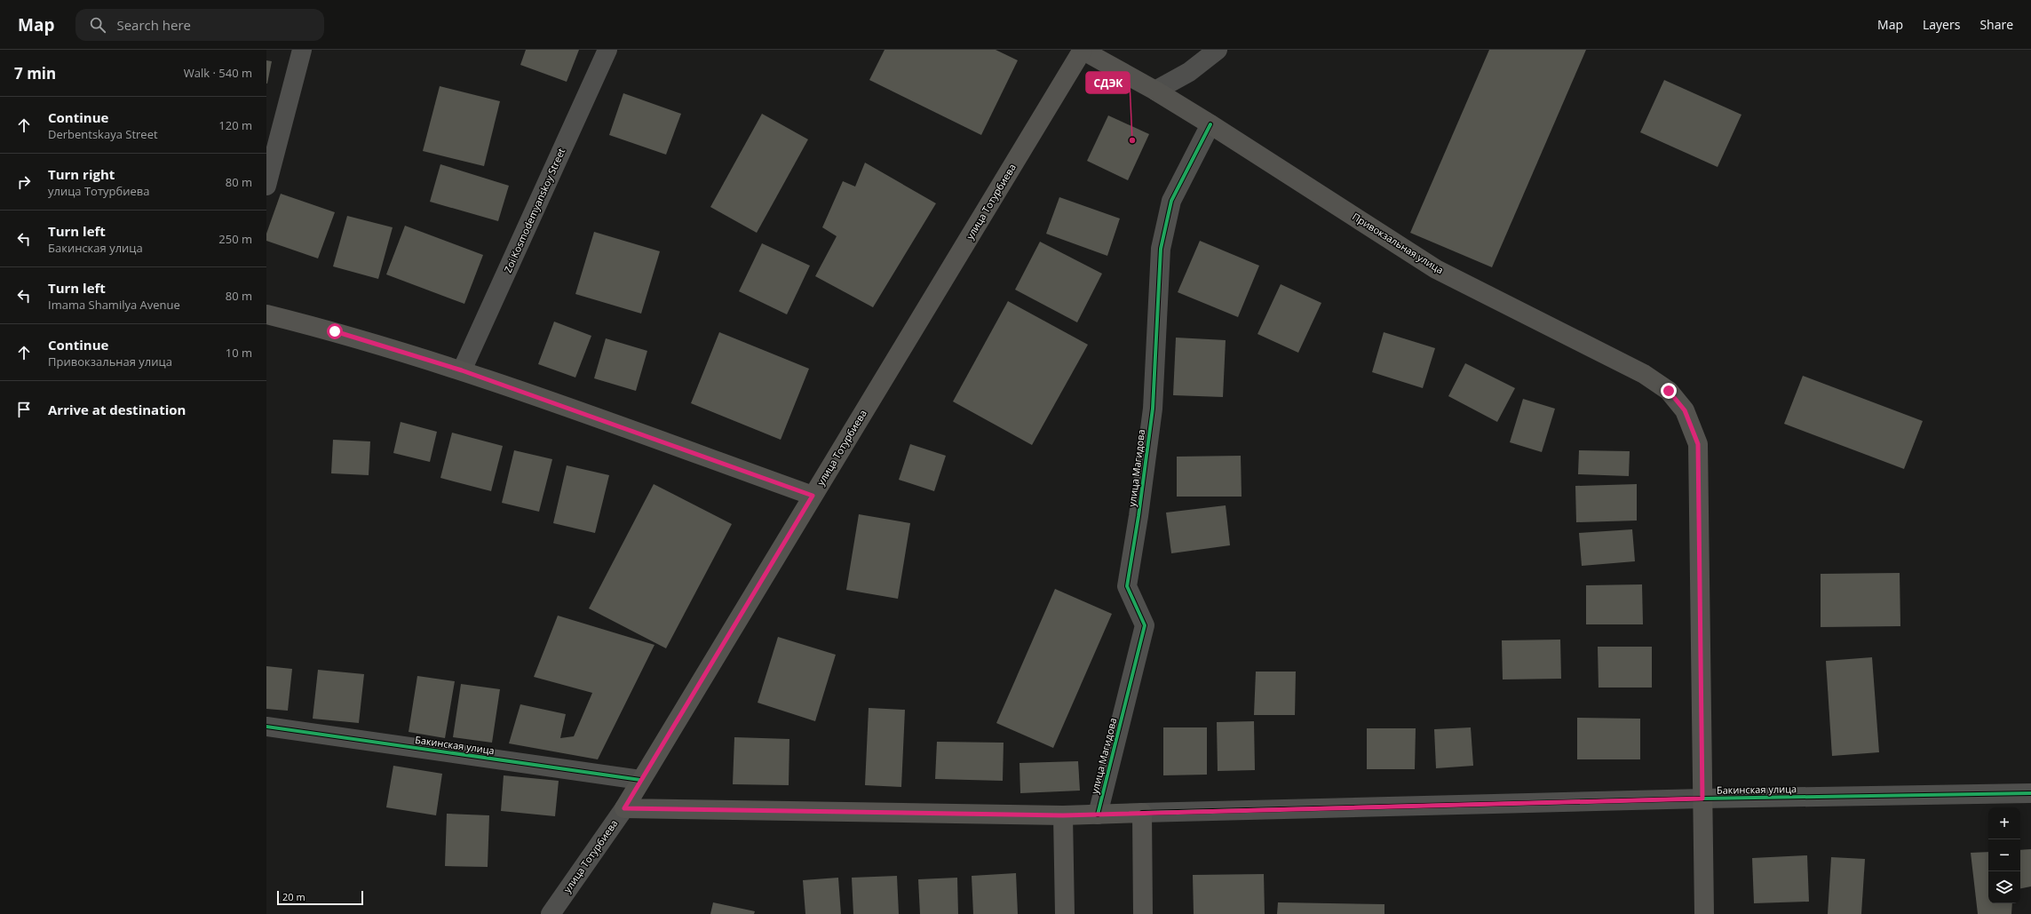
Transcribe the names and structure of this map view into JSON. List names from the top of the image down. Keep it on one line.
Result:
{"streets":{"main road":["улица Тотурбиева","Привокзальная улица","Бакинская улица"],"street":["Zoi Kosmodemyanskoy Street","улица Магидова"]},"crossings":[["улица Тотурбиева","Привокзальная улица"],["улица Тотурбиева","Бакинская улица"],["Привокзальная улица","улица Магидова"],["Привокзальная улица","Бакинская улица"],["улица Магидова","Бакинская улица"]],"places":["СДЭК"],"scale_bar":"20 m","page":{"header":"Map","search":"Search here","nav":["Map","Layers","Share"],"heading":["7 min","Walk · 540 m"],"list":[["Continue","Derbentskaya Street","120 m"],["Turn right","улица Тотурбиева","80 m"],["Turn left","Бакинская улица","250 m"],["Turn left","Imama Shamilya Avenue","80 m"],["Continue","Привокзальная улица","10 m"],"Arrive at destination"],"map_buttons":["+","−"],"scale":"20 m"}}
